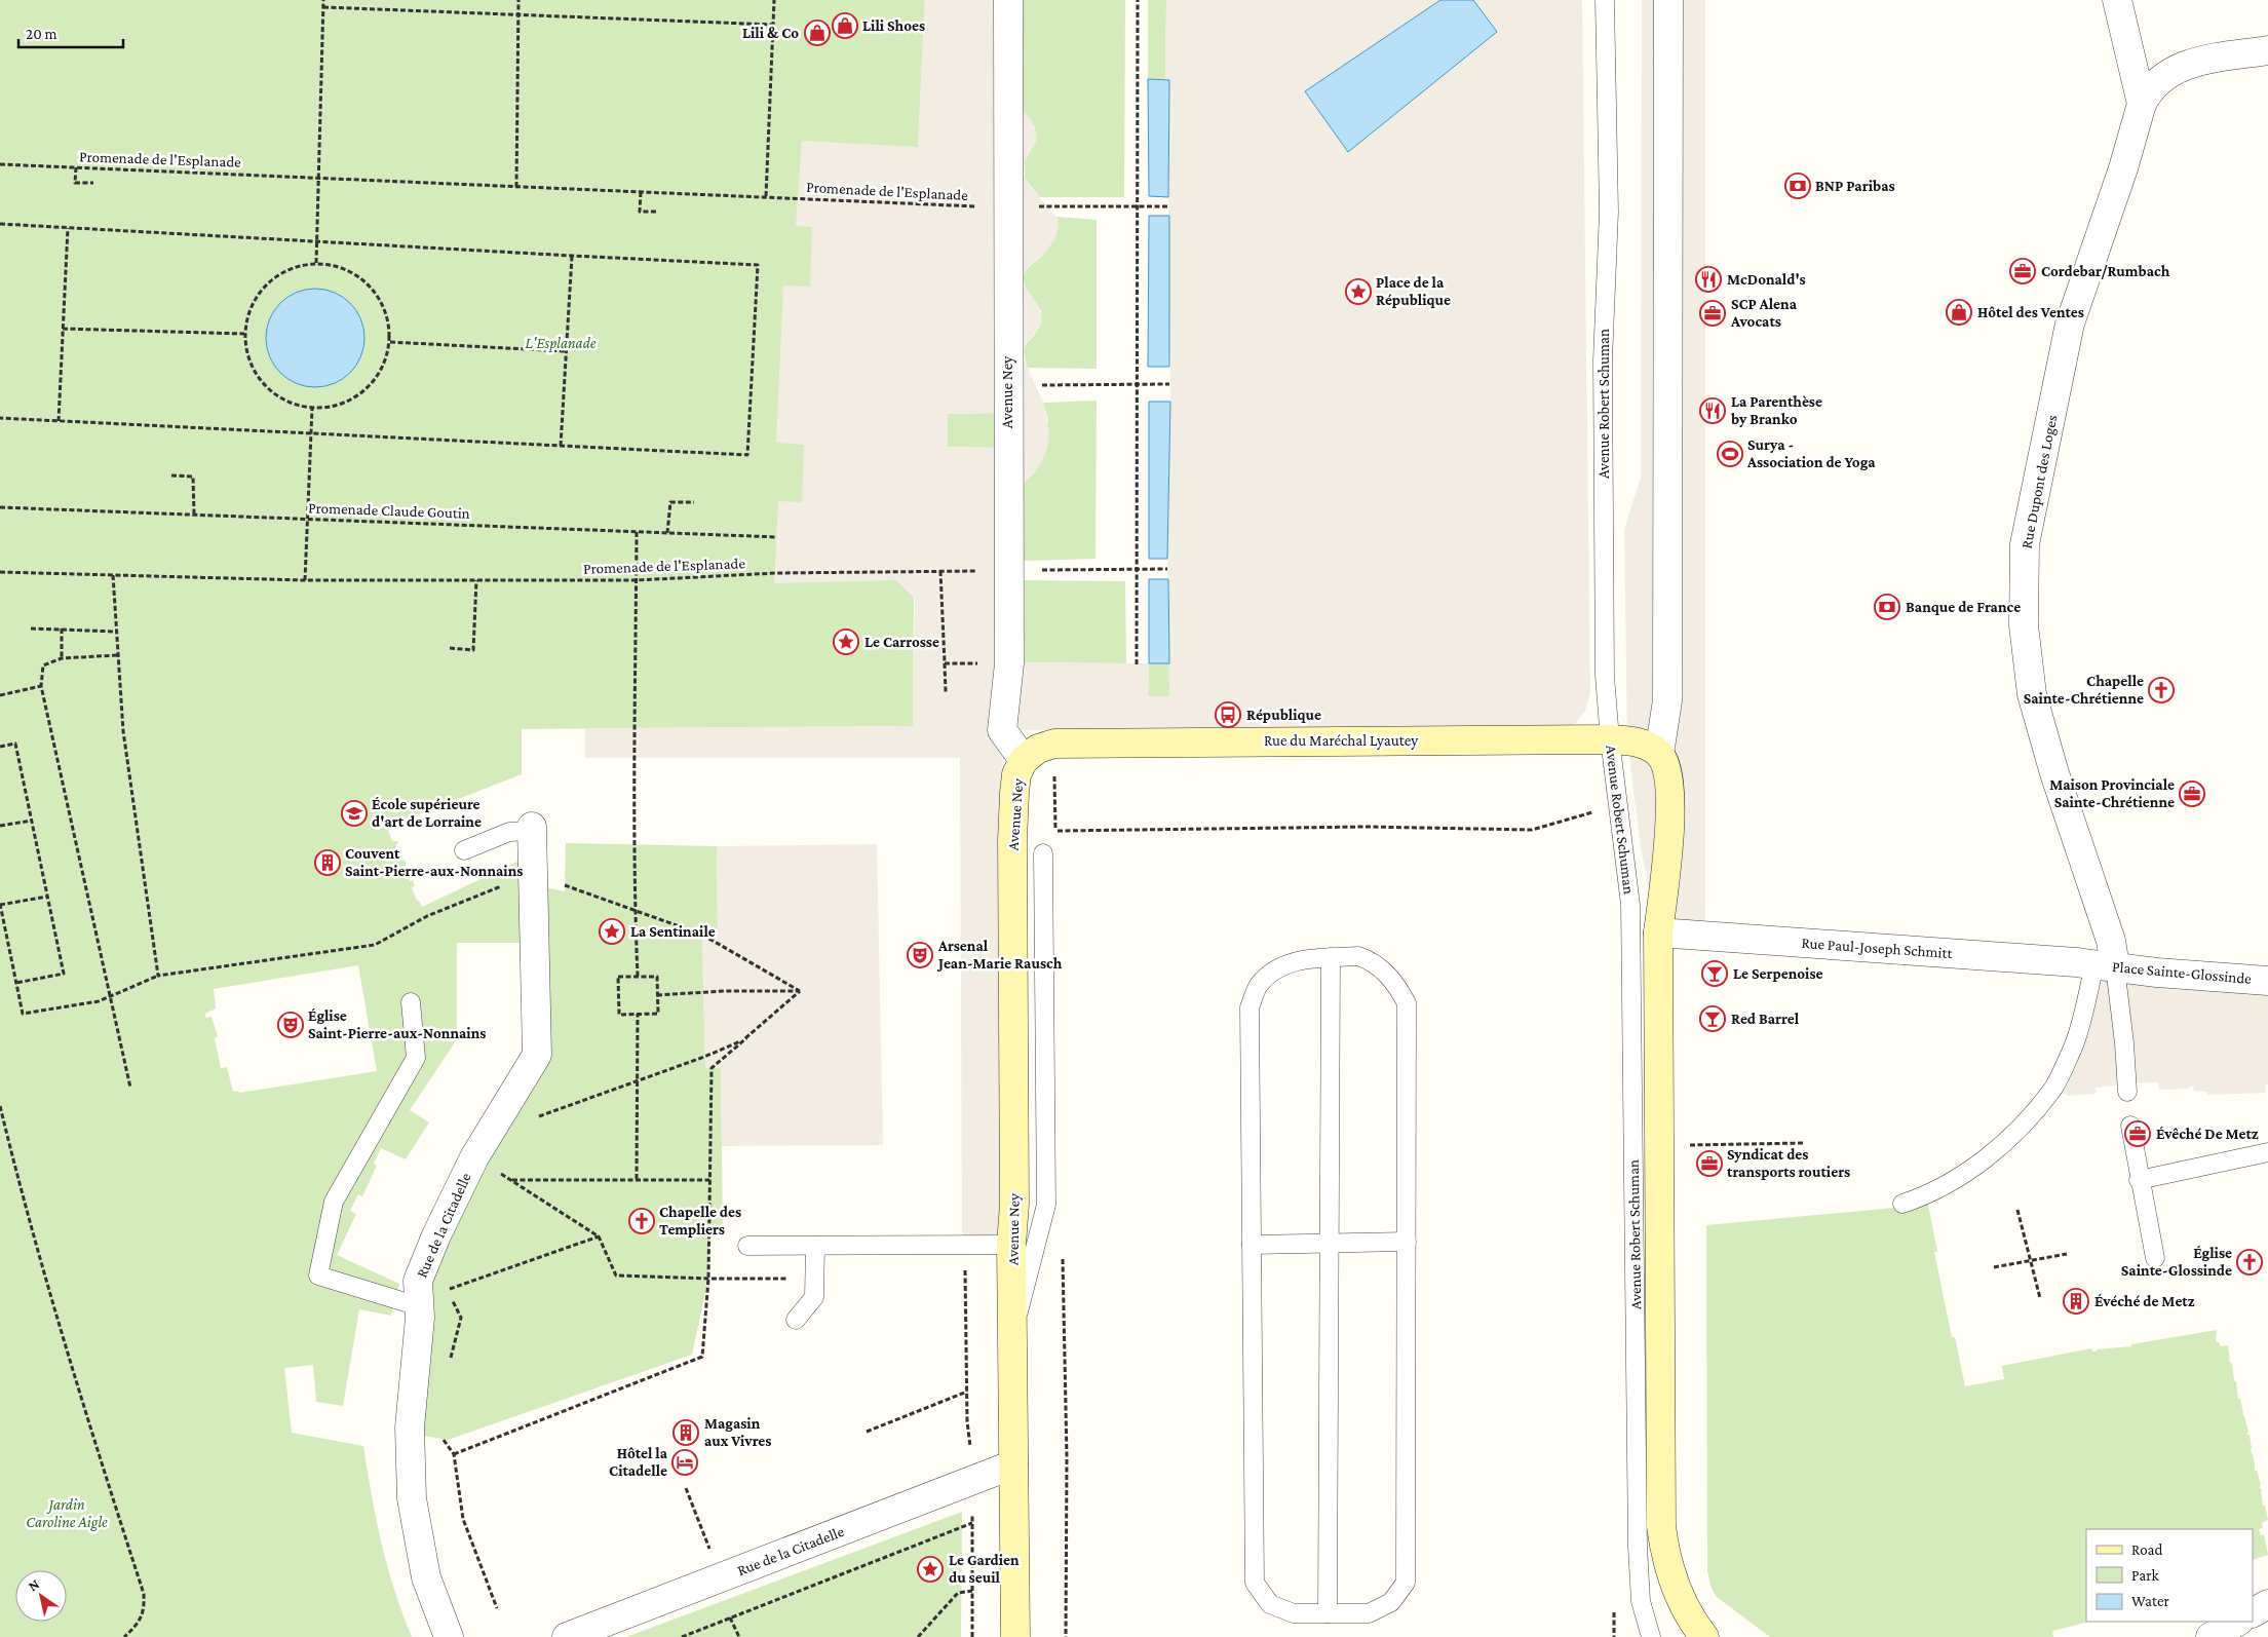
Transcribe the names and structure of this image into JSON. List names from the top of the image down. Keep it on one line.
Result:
{"streets":{"street":["Avenue Ney","Avenue Robert Schuman","Rue Dupont des Loges","Rue du Maréchal Lyautey","Rue Paul-Joseph Schmitt","Place Sainte-Glossinde","Rue de la Citadelle"],"path":["Promenade de l'Esplanade","Promenade Claude Goutin"]},"crossings":[["Promenade de l'Esplanade","Avenue Ney"],["Avenue Ney","Rue du Maréchal Lyautey"],["Avenue Ney","Rue de la Citadelle"],["Avenue Robert Schuman","Rue du Maréchal Lyautey"],["Avenue Robert Schuman","Rue Paul-Joseph Schmitt"],["Rue Dupont des Loges","Rue Paul-Joseph Schmitt"],["Rue Dupont des Loges","Place Sainte-Glossinde"],["Rue Paul-Joseph Schmitt","Place Sainte-Glossinde"]],"parks":["L'Esplanade","Jardin Caroline Aigle"],"places":{"shop":["Lili Shoes","Lili & Co","Hôtel des Ventes"],"bank":["BNP Paribas","Banque de France"],"office":["Cordebar/Rumbach","SCP Alena Avocats","Maison Provinciale Sainte-Chrétienne","Évêché De Metz","Syndicat des transports routiers"],"restaurant":["McDonald's","La Parenthèse by Branko"],"place":["Place de la République","Le Carrosse","La Sentinaile","Le Gardien du seuil"],"sports":["Surya - Association de Yoga"],"church":["Chapelle Sainte-Chrétienne","Chapelle des Templiers","Église Sainte-Glossinde"],"bus stop":["République"],"school or university":["École supérieure d'art de Lorraine"],"building":["Couvent Saint-Pierre-aux-Nonnains","Évéché de Metz","Magasin aux Vivres"],"theatre":["Arsenal Jean-Marie Rausch","Église Saint-Pierre-aux-Nonnains"],"bar":["Le Serpenoise","Red Barrel"],"hotel":["Hôtel la Citadelle"]},"legend":["Road","Park","Water"],"scale_bar":"20 m","north":"top left"}
